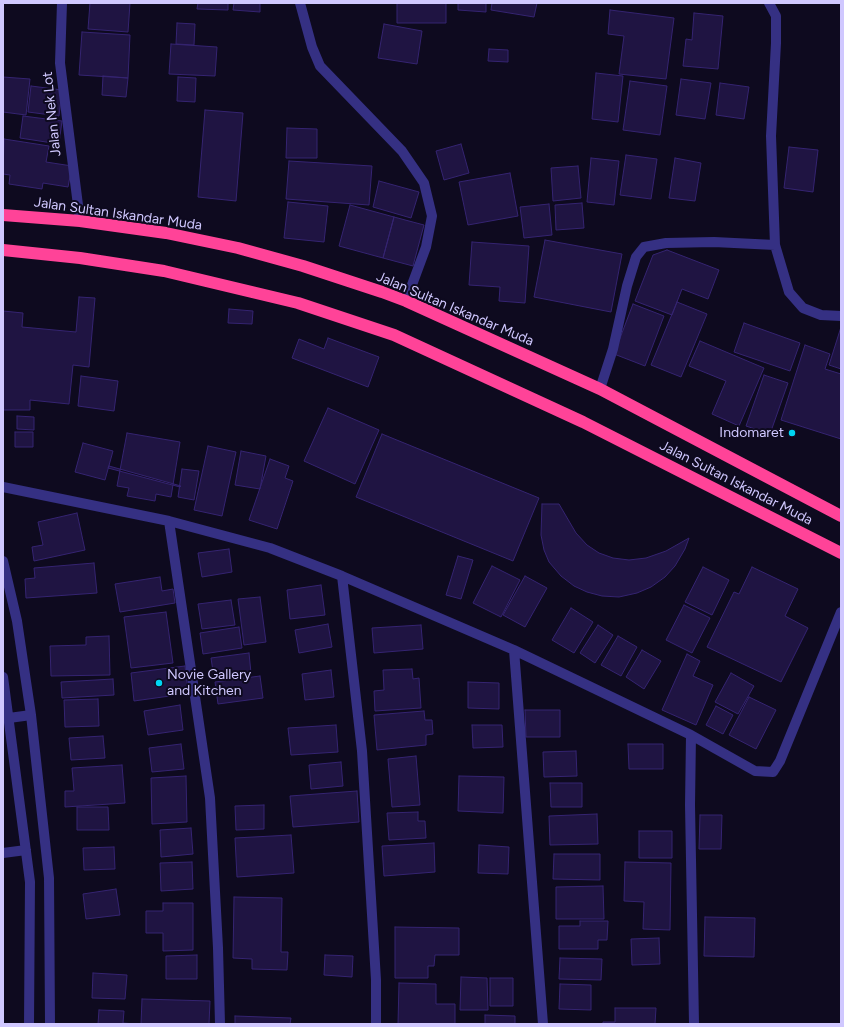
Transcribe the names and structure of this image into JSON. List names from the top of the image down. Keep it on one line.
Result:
{"streets":{"highway":["Jalan Sultan Iskandar Muda"],"street":["Jalan Nek Lot"]},"crossings":[["Jalan Nek Lot","Jalan Sultan Iskandar Muda"]],"places":["Indomaret","Novie Gallery and Kitchen"]}
